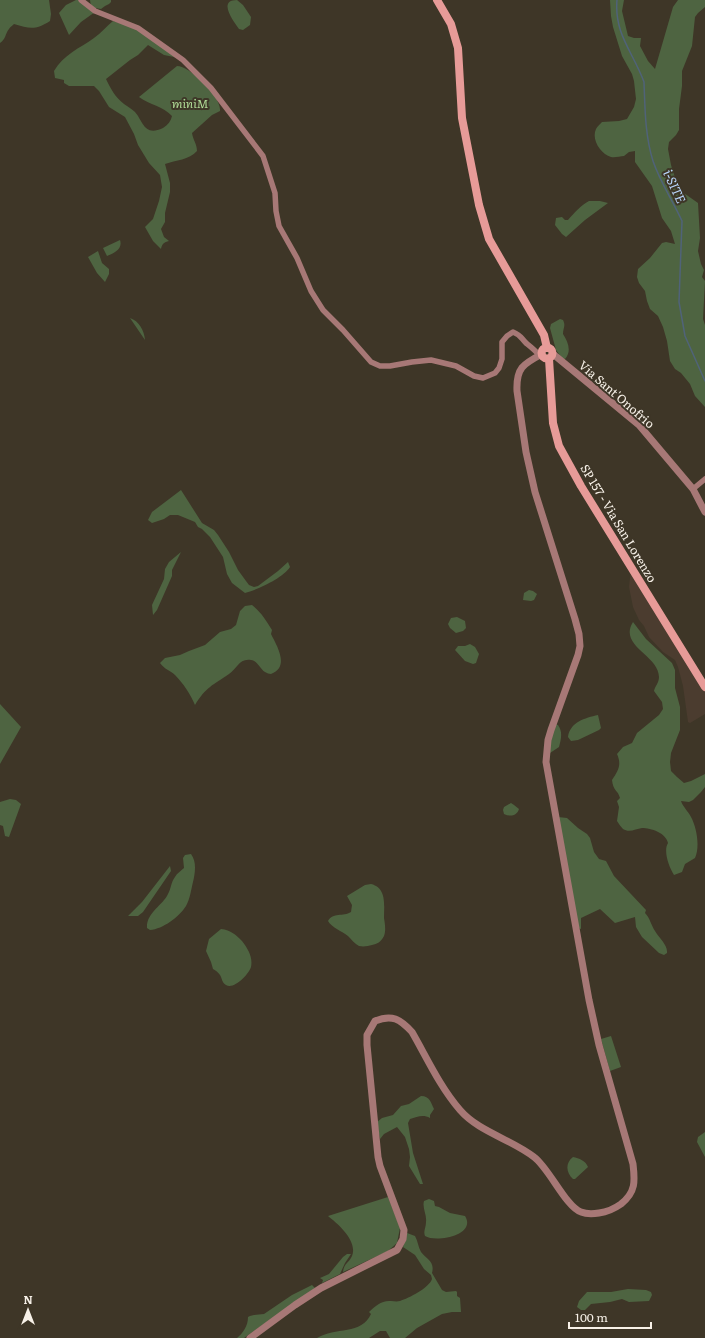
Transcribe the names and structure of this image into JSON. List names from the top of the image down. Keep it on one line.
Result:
{"streets":{"main road":["SP 157 - Via San Lorenzo"],"street":["Via Sant'Onofrio"]},"crossings":[["Via Sant'Onofrio","SP 157 - Via San Lorenzo"]],"water":["i-SITE"],"parks":["miniM"],"scale_bar":"100 m","north":"top"}
